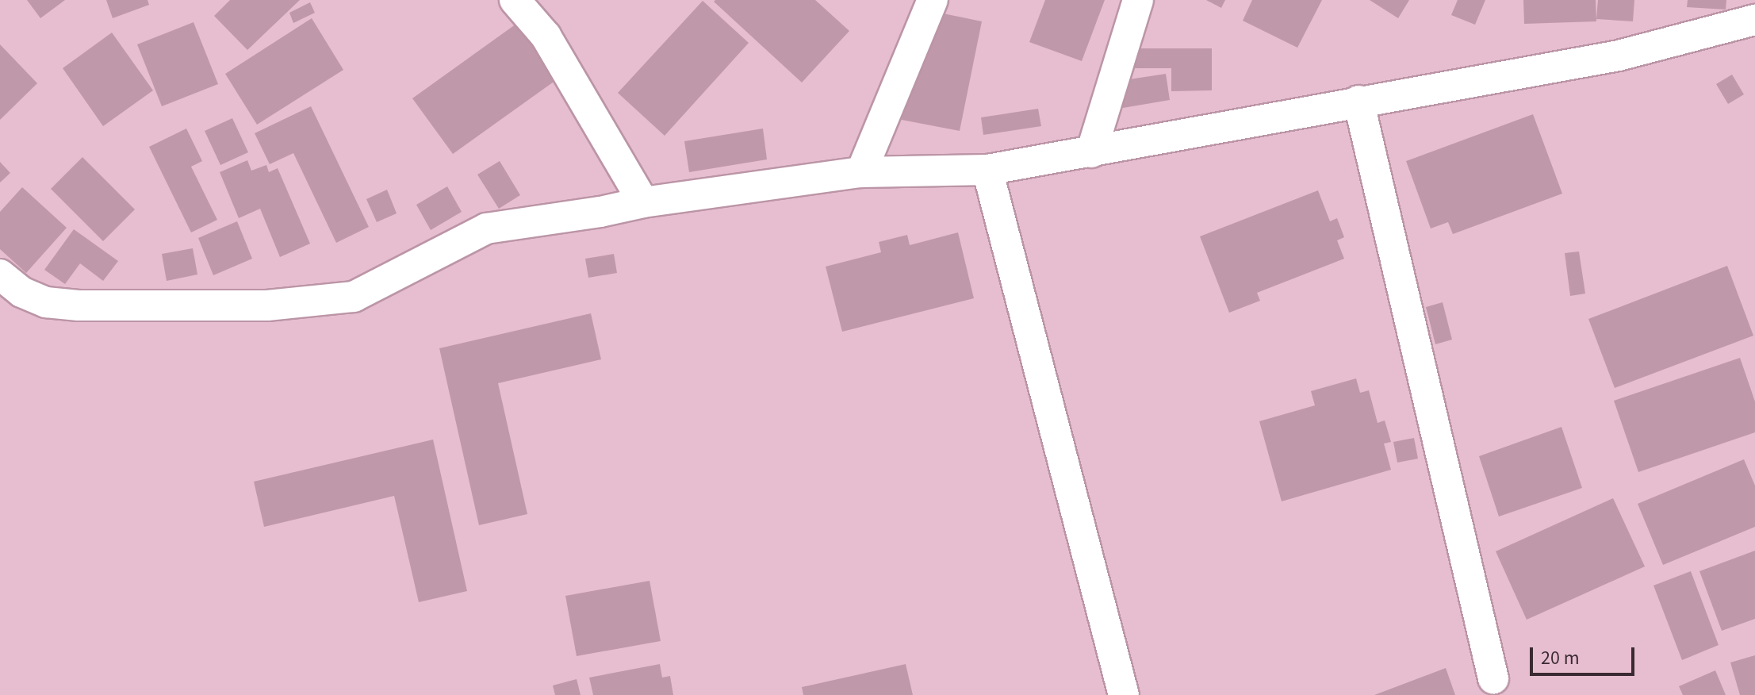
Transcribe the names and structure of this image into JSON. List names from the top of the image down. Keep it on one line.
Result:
{"scale_bar":"20 m"}
